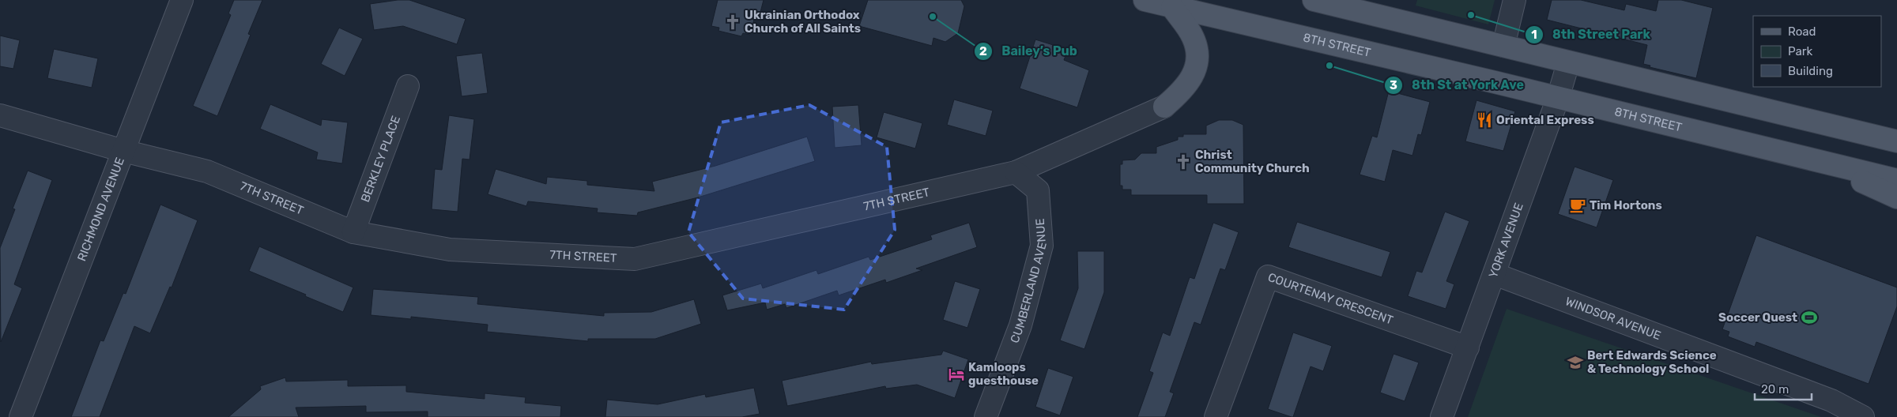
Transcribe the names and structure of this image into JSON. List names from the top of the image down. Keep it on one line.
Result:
{"streets":{"main road":["8TH STREET"],"street":["BERKLEY PLACE","7TH STREET","RICHMOND AVENUE","YORK AVENUE","CUMBERLAND AVENUE","COURTENAY CRESCENT","WINDSOR AVENUE"]},"crossings":[["8TH STREET","YORK AVENUE"],["BERKLEY PLACE","7TH STREET"],["7TH STREET","RICHMOND AVENUE"],["7TH STREET","CUMBERLAND AVENUE"],["YORK AVENUE","COURTENAY CRESCENT"],["YORK AVENUE","WINDSOR AVENUE"]],"places":{"other":["8th Street Park","Bailey’s Pub","8th St at York Ave"],"church":["Ukrainian Orthodox Church of All Saints","Christ Community Church"],"restaurant":["Oriental Express"],"cafe":["Tim Hortons"],"sports":["Soccer Quest"],"school or university":["Bert Edwards Science & Technology School"],"hotel":["Kamloops guesthouse"]},"legend":["Road","Park","Building"],"scale_bar":"20 m"}
